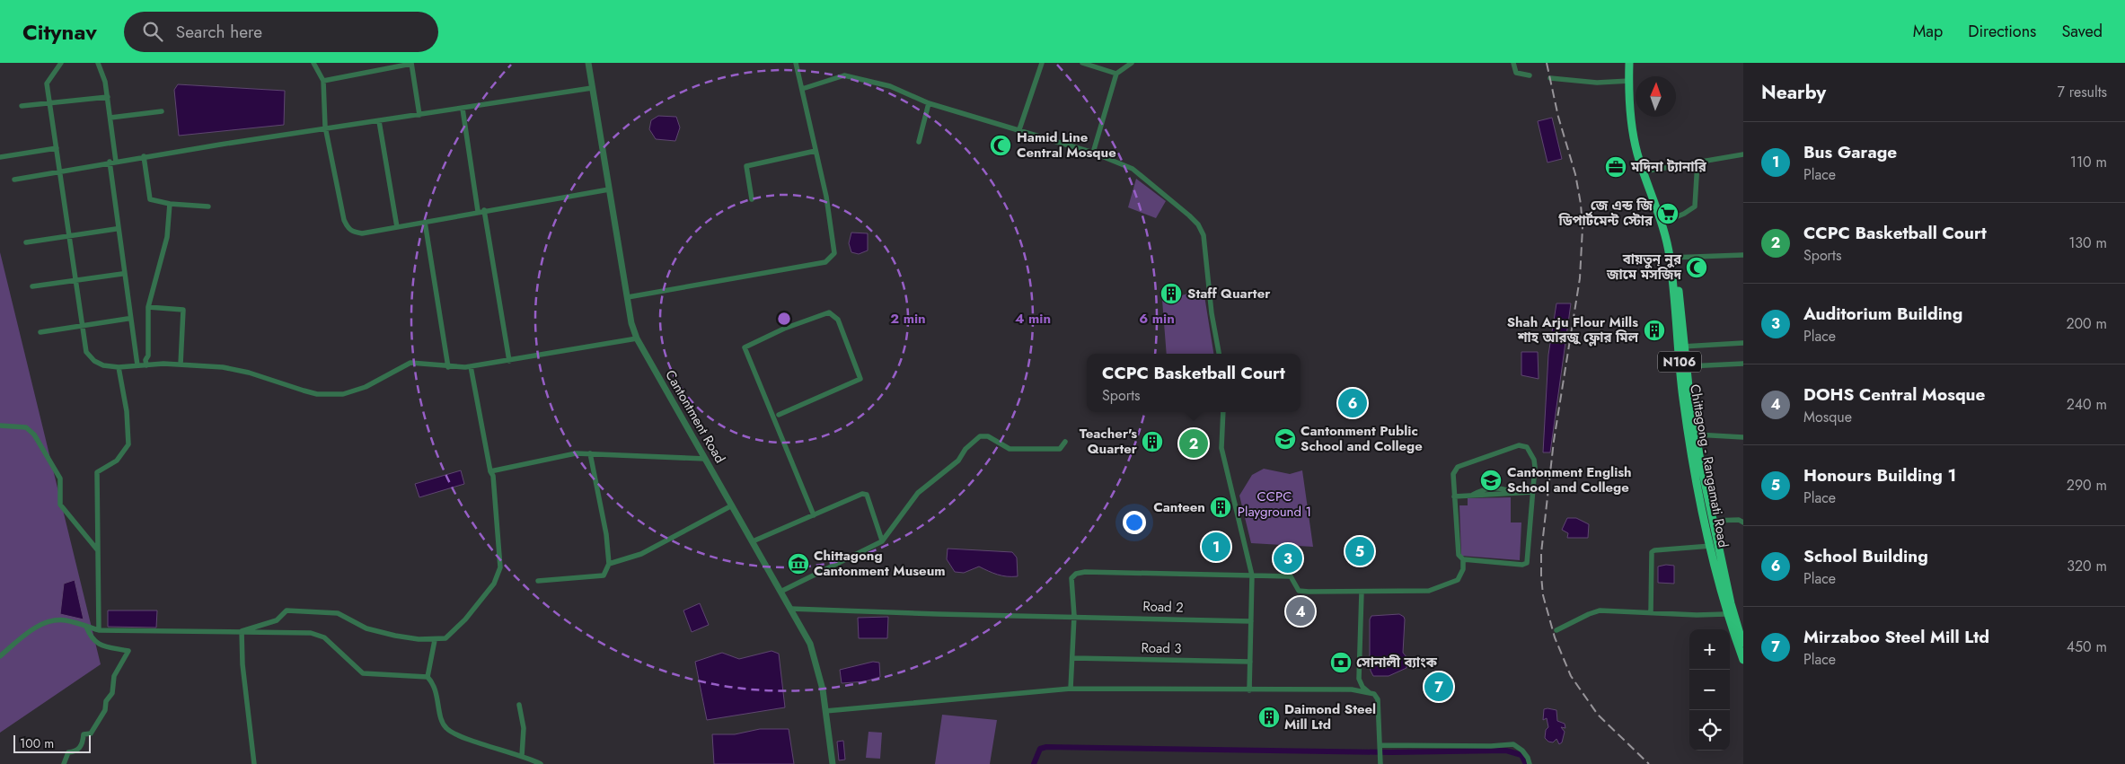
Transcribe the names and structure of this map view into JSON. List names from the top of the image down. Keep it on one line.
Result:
{"streets":{"highway":["N106","Chittagong - Rangamati Road"],"street":["Cantontment Road","Road 2","Road 3"]},"crossings":[["Cantontment Road","Road 2"]],"parks":["CCPC Playground 1"],"places":{"mosque":["Hamid Line Central Mosque","বায়তুন্ নুর জামে মসজিদ"],"office":["মদিনা ট্যানারি"],"supermarket":["জে এন্ড জি ডিপার্টমেন্ট স্টোর"],"building":["Staff Quarter","Shah Arju Flour Mills শাহ আরজু ফ্লোর মিল","Teacher's Quarter","Canteen","Daimond Steel Mill Ltd"],"school or university":["Cantonment Public School and College","Cantonment English School and College"],"museum":["Chittagong Cantonment Museum"],"bank":["সোনালী ব্যাংক"]},"scale_bar":"100 m","north":"top","page":{"header":"Citynav","search":"Search here","nav":["Map","Directions","Saved"],"heading":["Nearby","7 results"],"list":[{"mark":"1","name":"Bus Garage","note":"Place","value":"110 m"},{"mark":"2","name":"CCPC Basketball Court","note":"Sports","value":"130 m"},{"mark":"3","name":"Auditorium Building","note":"Place","value":"200 m"},{"mark":"4","name":"DOHS Central Mosque","note":"Mosque","value":"240 m"},{"mark":"5","name":"Honours Building 1","note":"Place","value":"290 m"},{"mark":"6","name":"School Building","note":"Place","value":"320 m"},{"mark":"7","name":"Mirzaboo Steel Mill Ltd","note":"Place","value":"450 m"}],"popup":["CCPC Basketball Court","Sports"],"pins":["6","2","1","5","3","4","7"],"map_buttons":["+","−"],"scale":"100 m"},"rings":["2 min","4 min","6 min"]}
